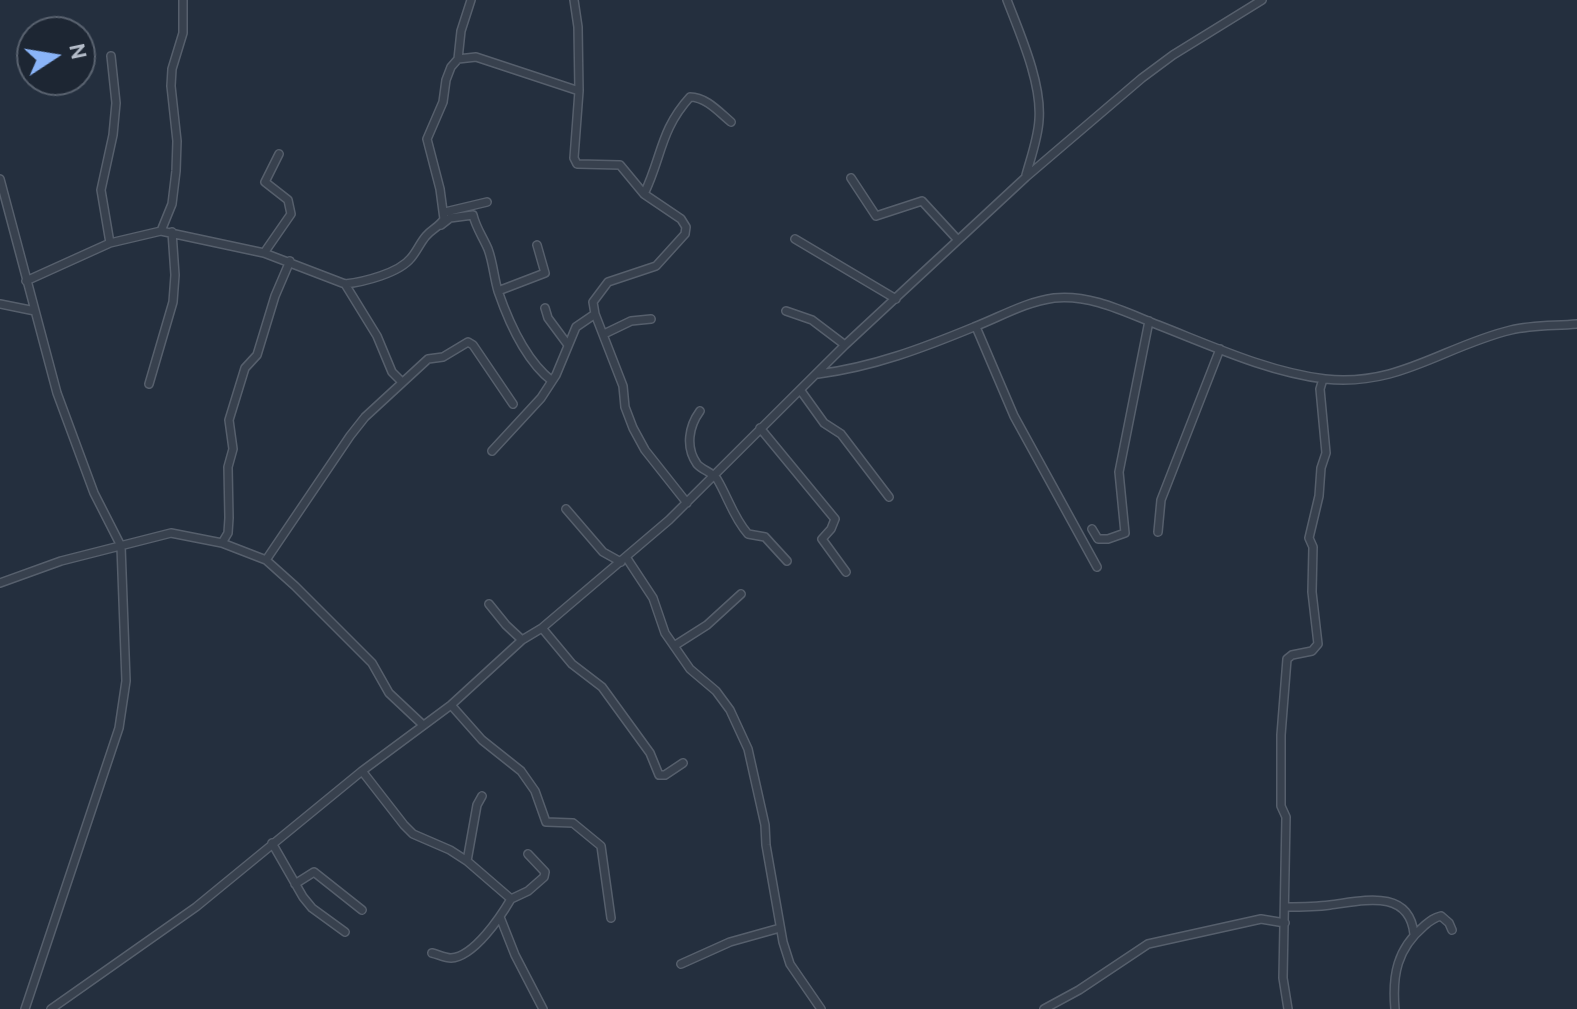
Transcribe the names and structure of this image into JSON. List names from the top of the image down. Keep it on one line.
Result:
{"north":"right"}
